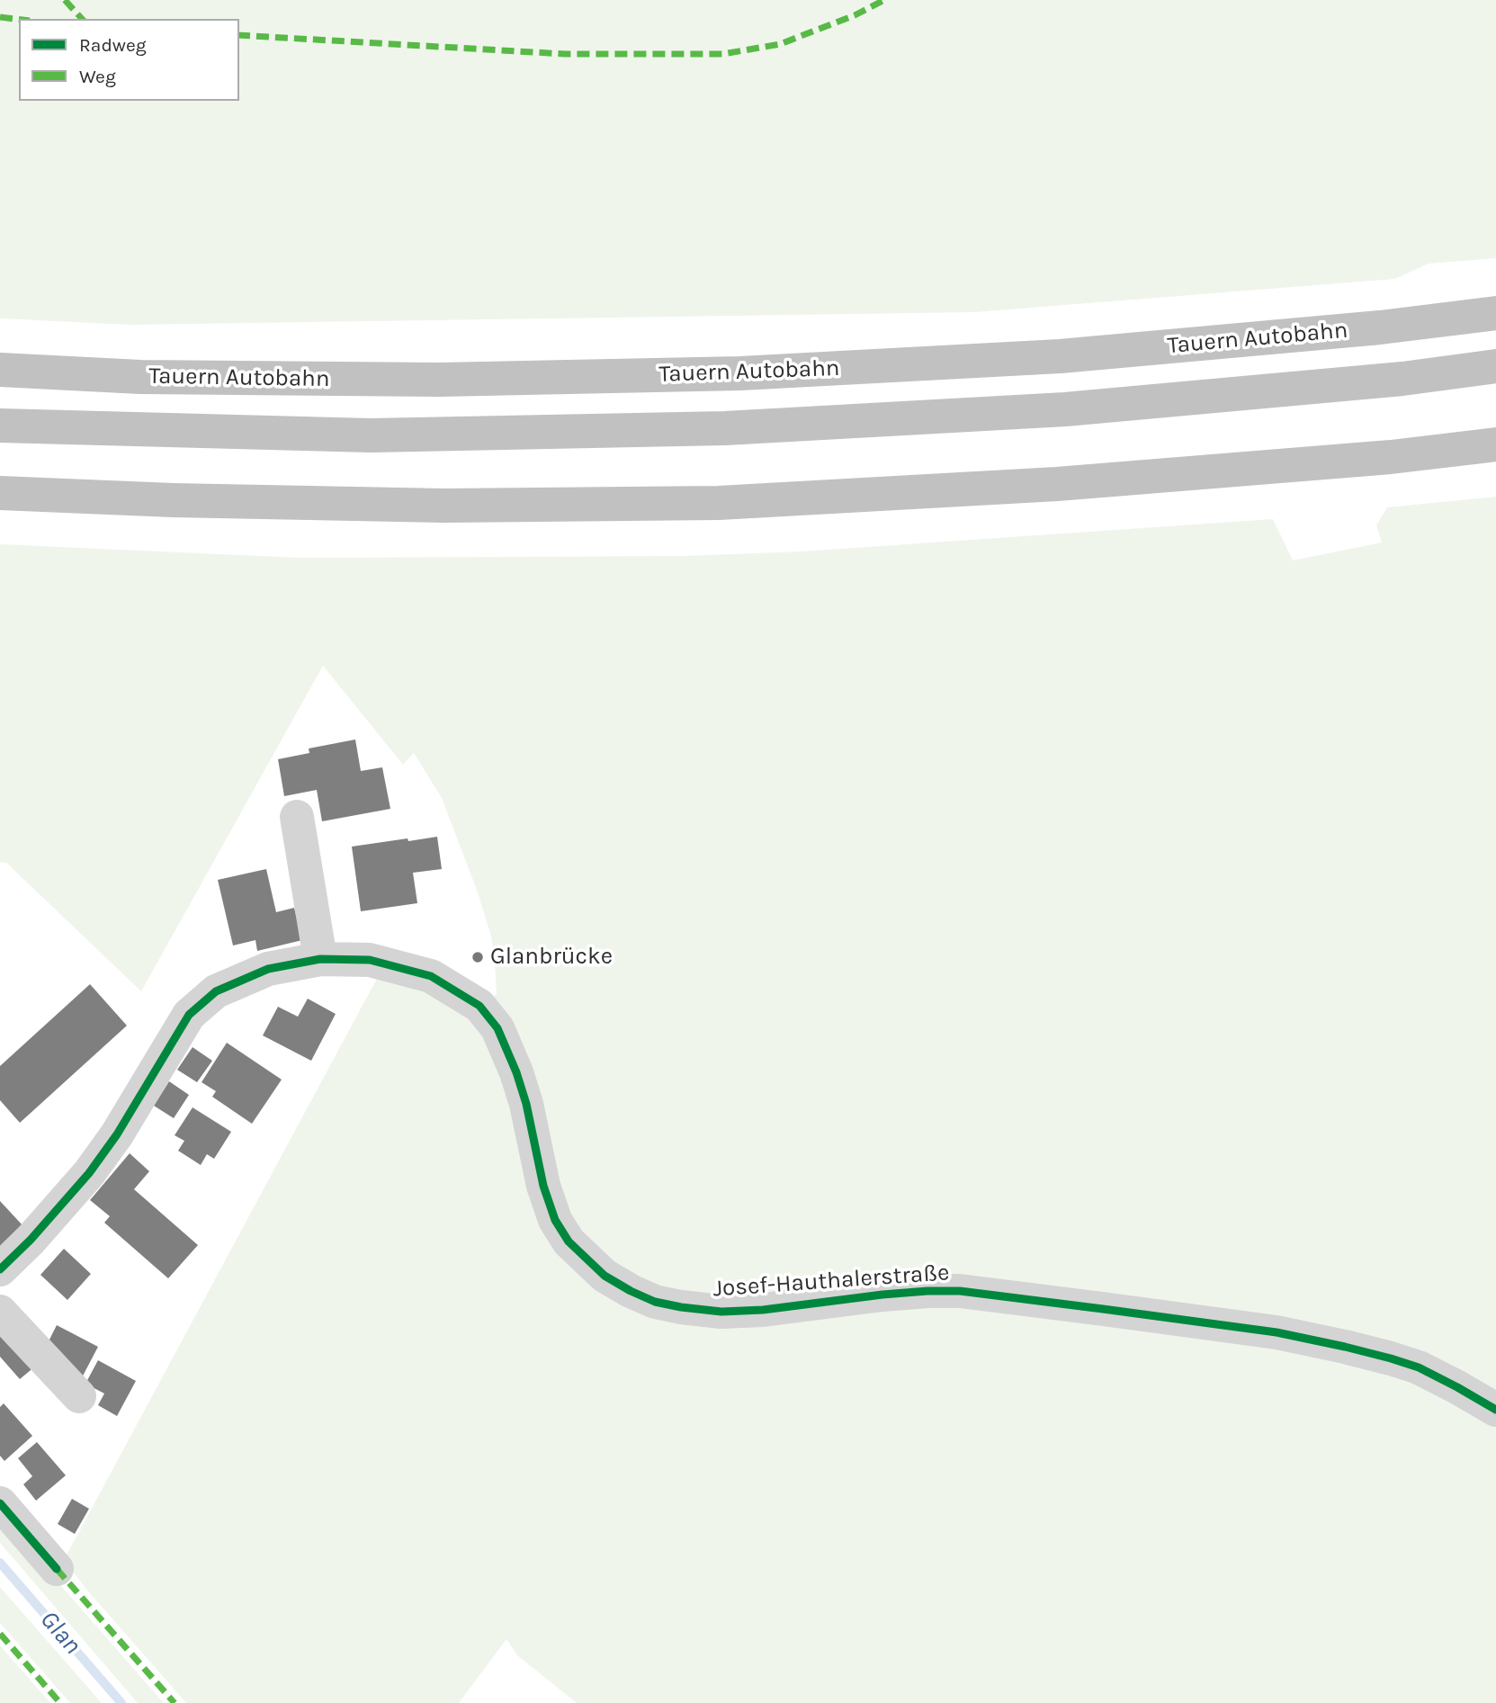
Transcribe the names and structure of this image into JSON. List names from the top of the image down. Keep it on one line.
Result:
{"streets":{"highway":["Tauern Autobahn"],"street":["Josef-Hauthalerstraße"]},"water":["Glan"],"places":["Glanbrücke"],"legend":["Radweg","Weg"]}
